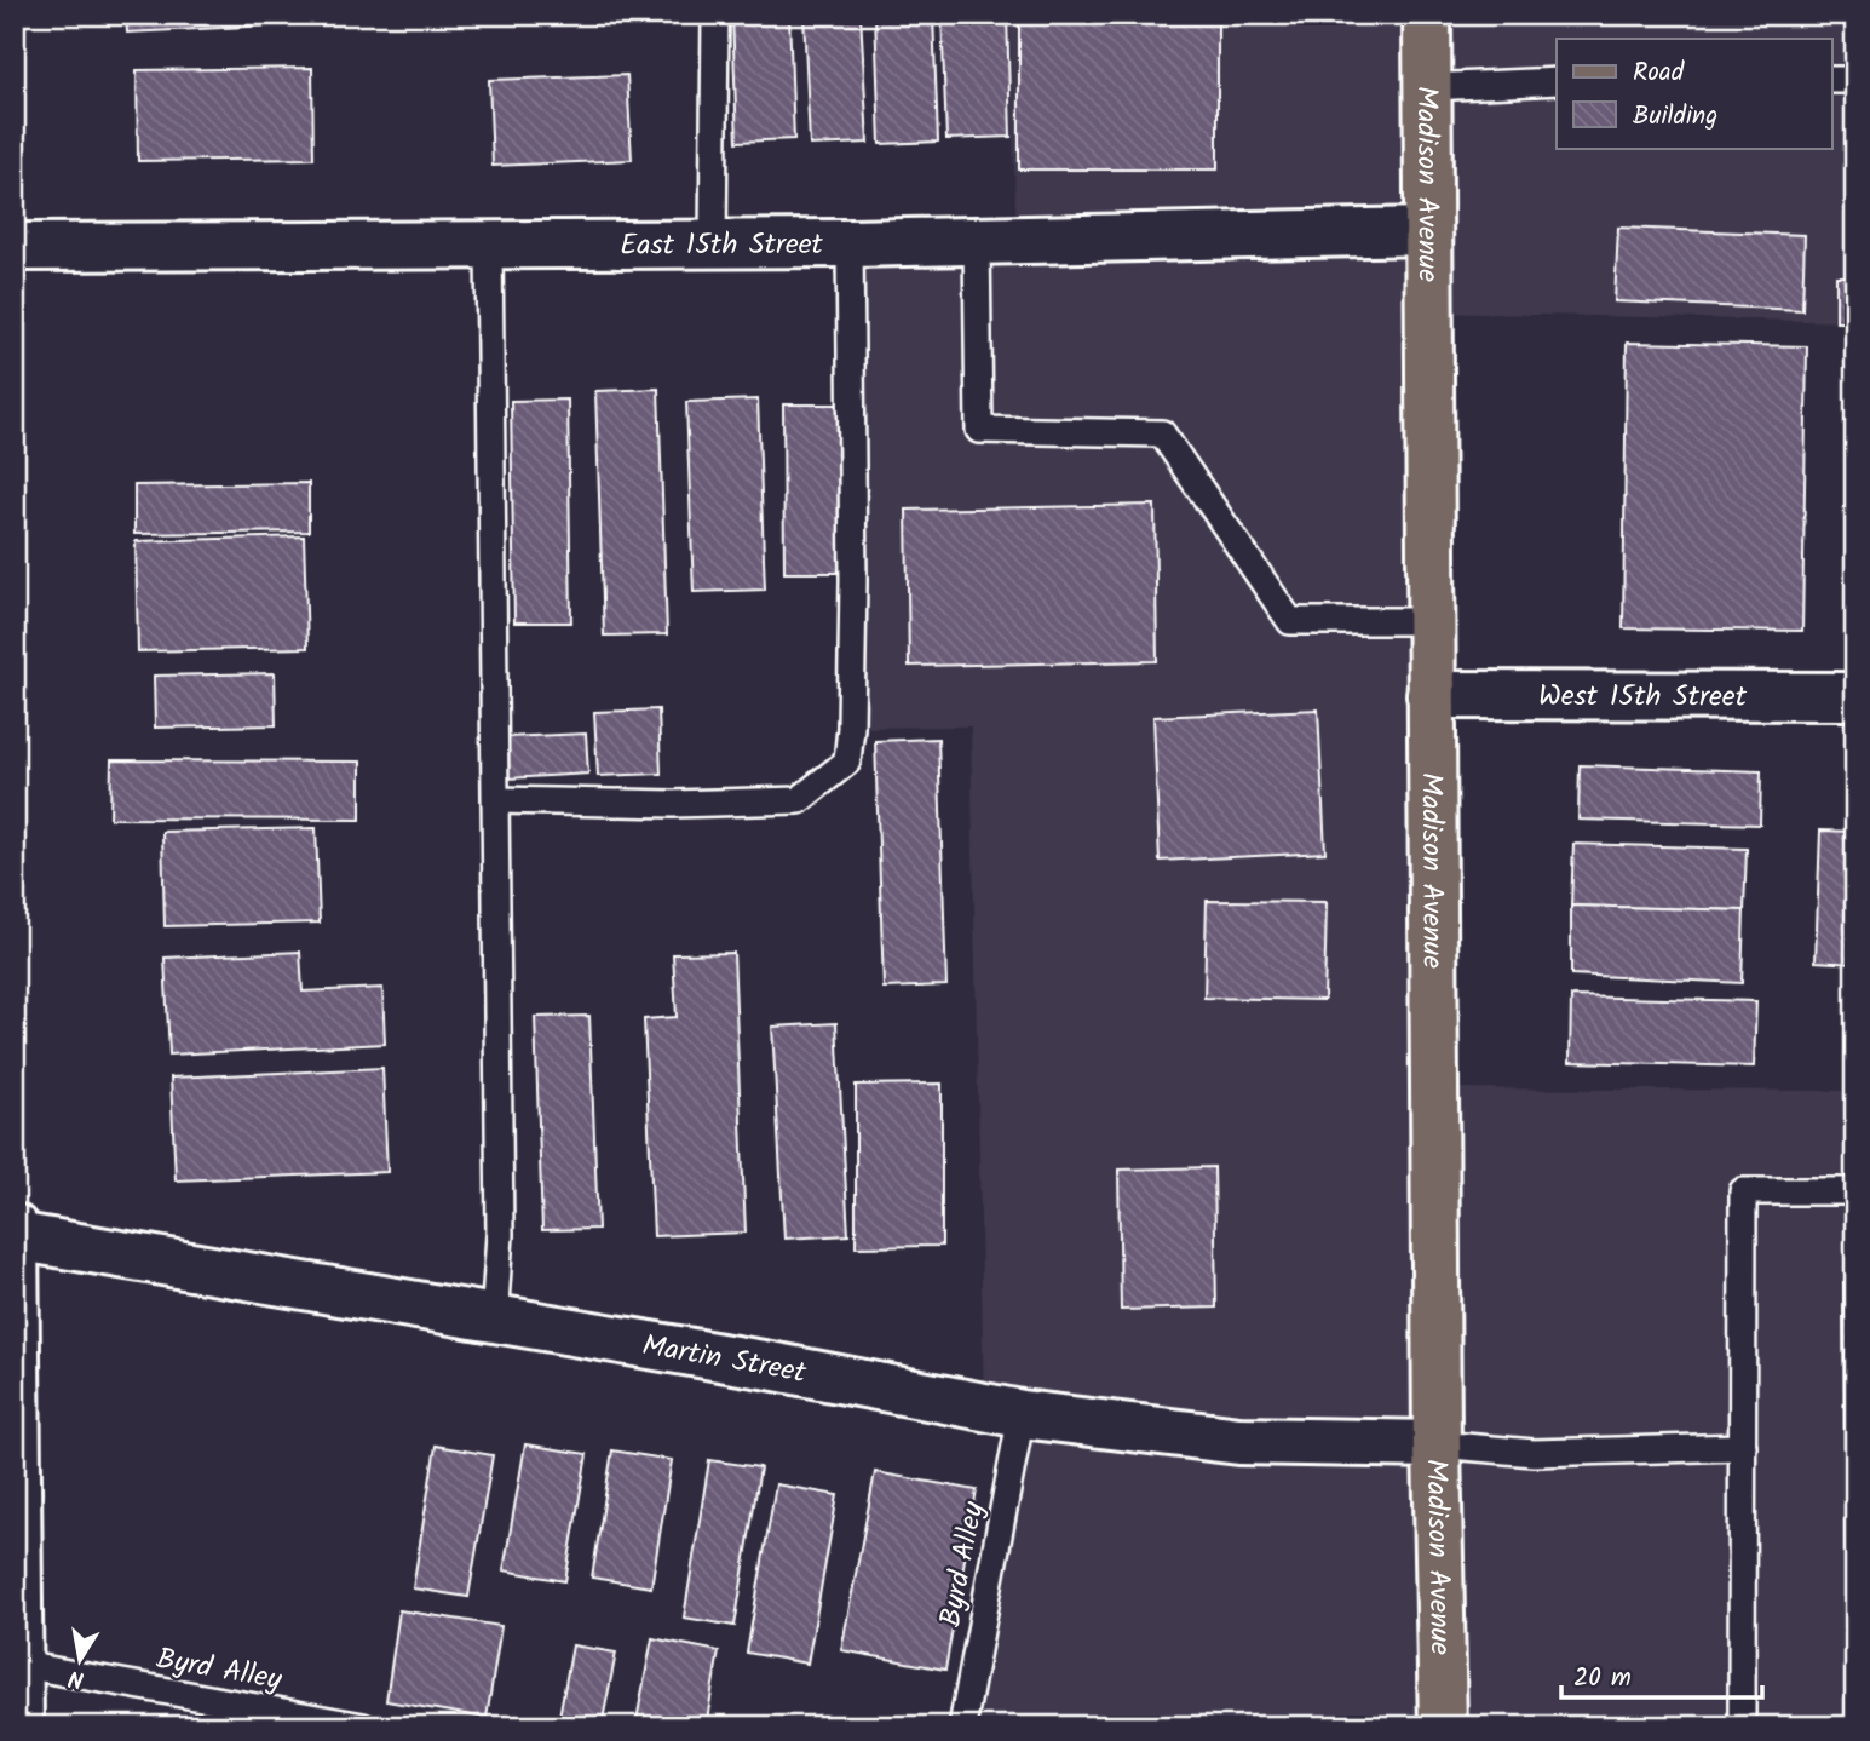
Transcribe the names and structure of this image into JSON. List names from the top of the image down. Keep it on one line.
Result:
{"streets":{"main road":["Madison Avenue"],"street":["East 15th Street","West 15th Street","Martin Street"],"lane":["Byrd Alley"]},"crossings":[["Madison Avenue","East 15th Street"],["Madison Avenue","West 15th Street"],["Madison Avenue","Martin Street"],["Martin Street","Byrd Alley"]],"legend":["Road","Building"],"scale_bar":"20 m","north":"bottom"}
